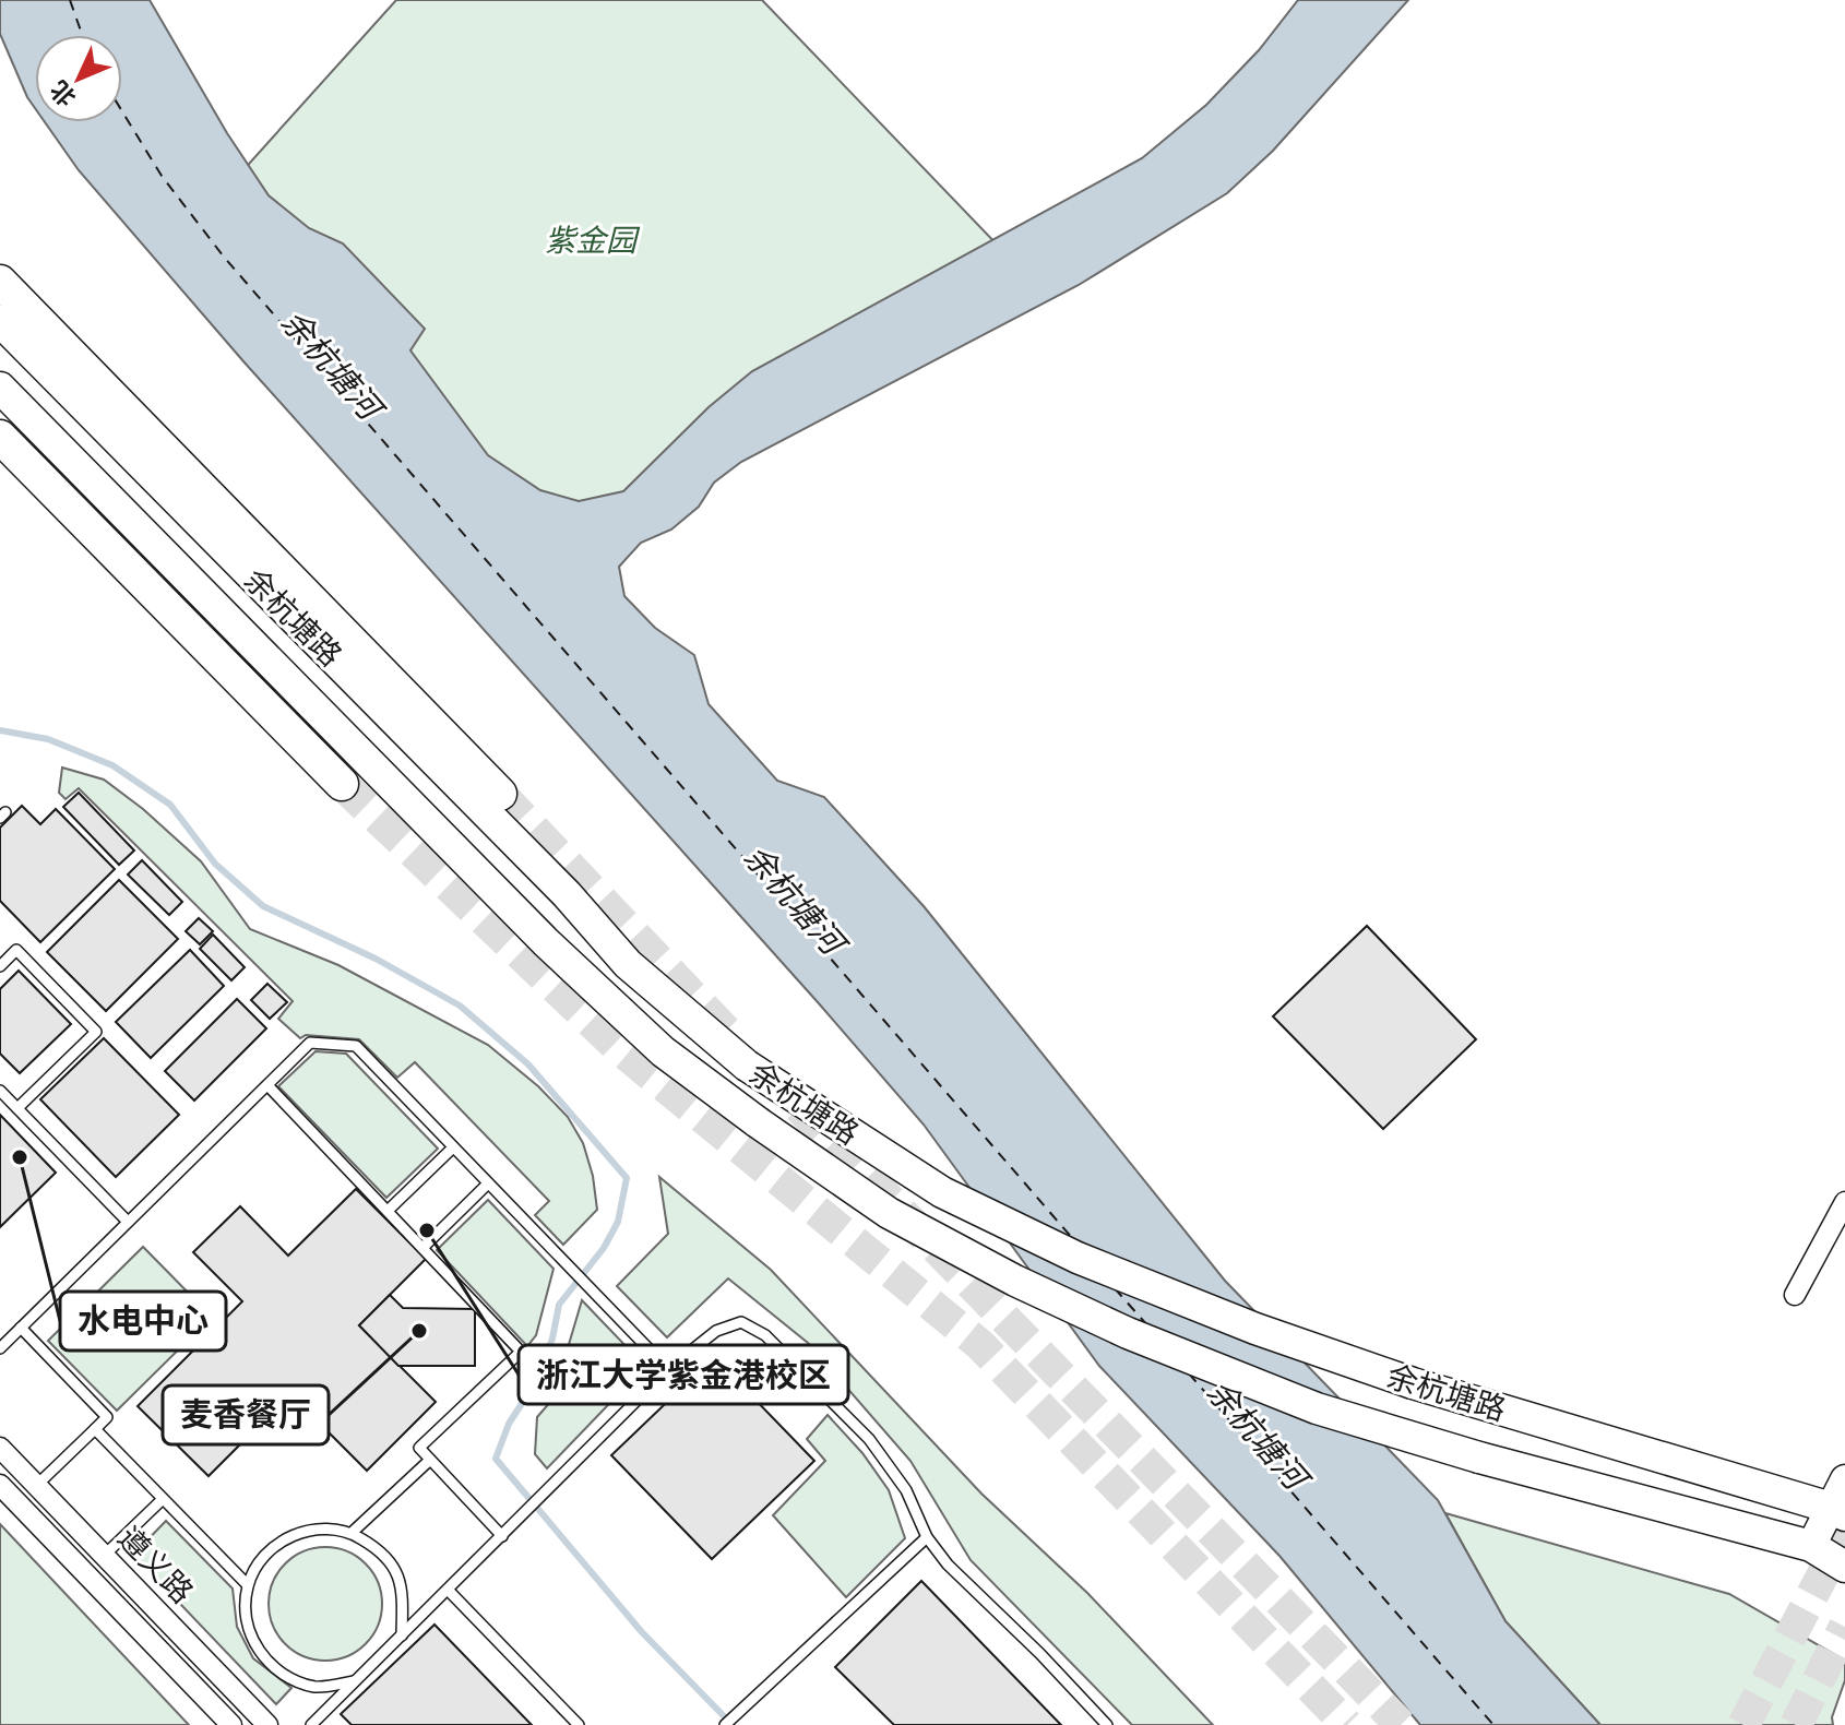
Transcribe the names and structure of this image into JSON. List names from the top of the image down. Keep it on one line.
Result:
{"streets":{"main road":["余杭塘路"],"street":["遵义路"]},"water":["余杭塘河"],"parks":["紫金园"],"places":["水电中心","浙江大学紫金港校区","麦香餐厅"],"north":"bottom left"}
